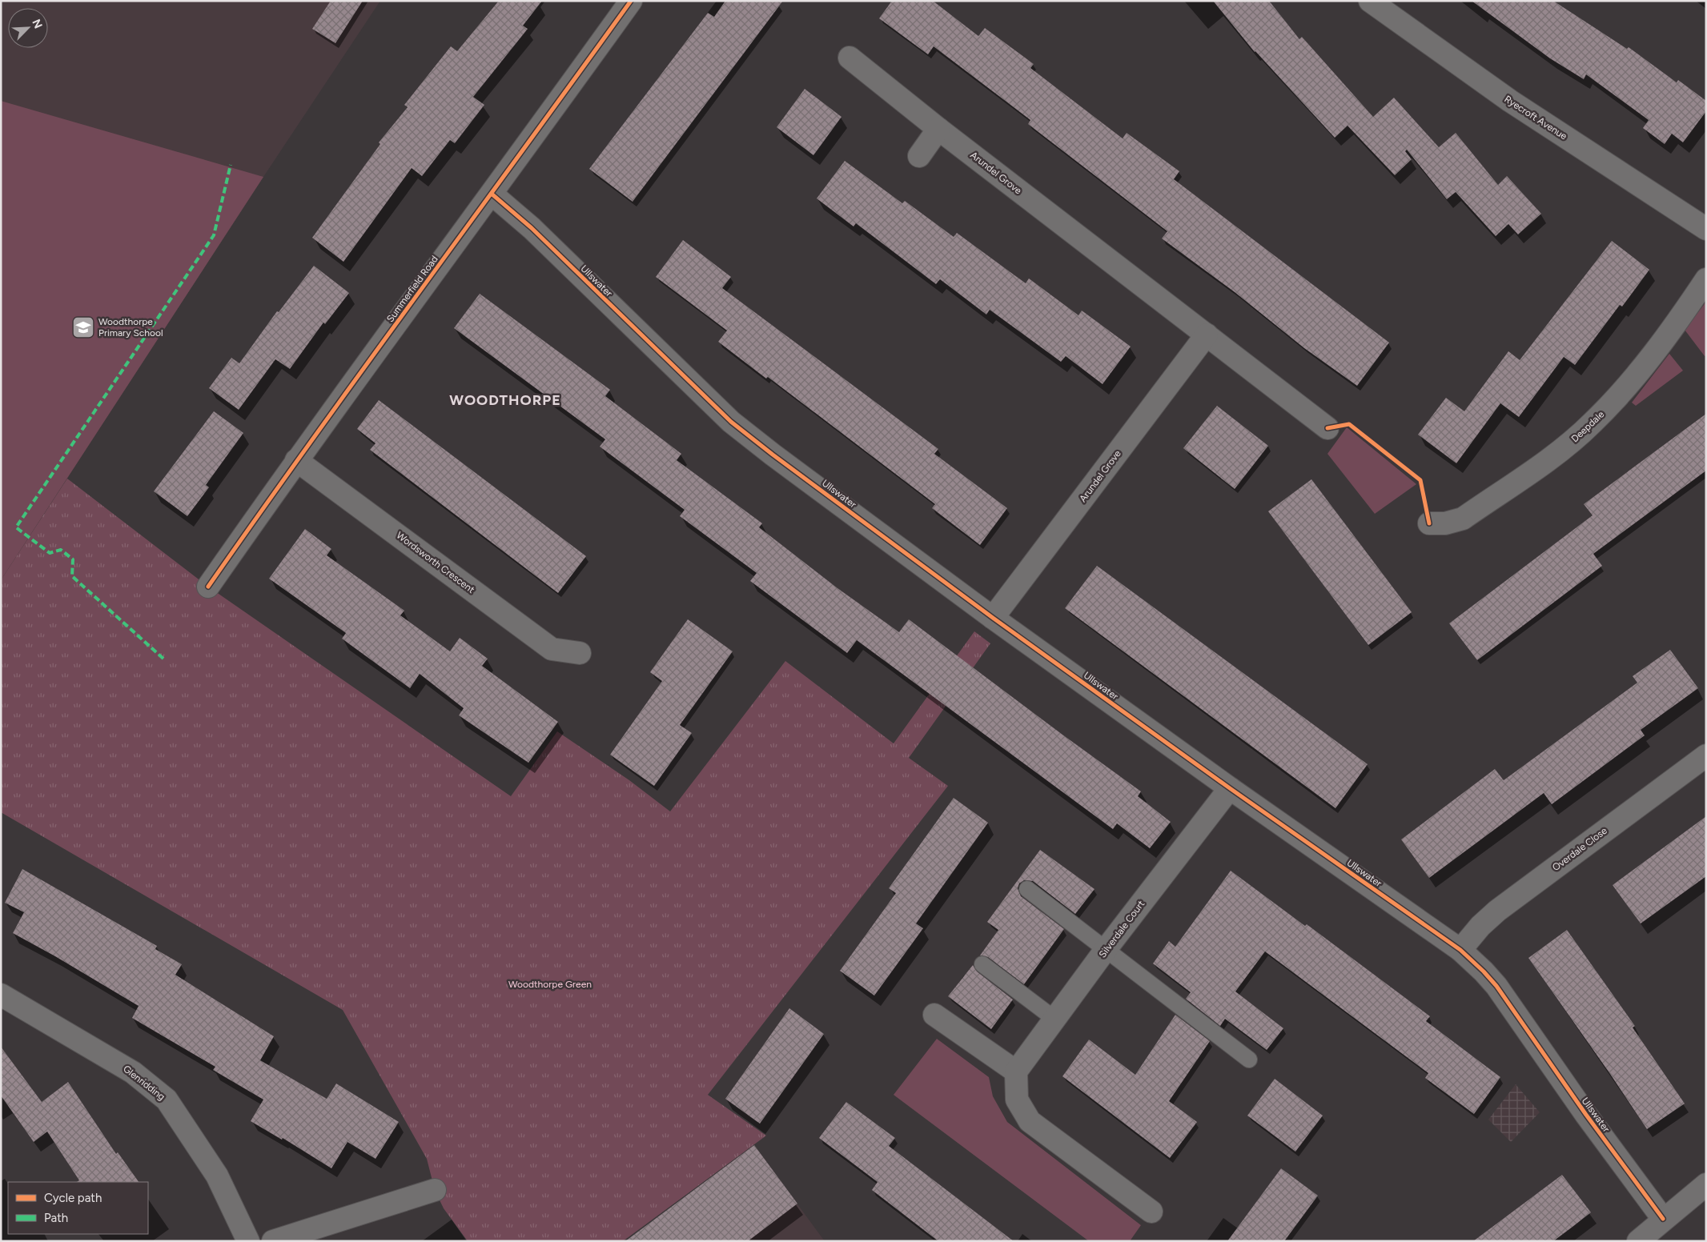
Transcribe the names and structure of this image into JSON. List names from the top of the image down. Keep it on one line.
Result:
{"streets":{"street":["Ryecroft Avenue","Arundel Grove","Ullswater","Summerfield Road","Deepdale","Wordsworth Crescent","Overdale Close","Silverdale Court","Glenridding"]},"crossings":[["Arundel Grove","Ullswater"],["Ullswater","Summerfield Road"],["Ullswater","Overdale Close"],["Ullswater","Silverdale Court"],["Summerfield Road","Wordsworth Crescent"]],"districts":["WOODTHORPE"],"parks":["Woodthorpe Green"],"places":{"school or university":["Woodthorpe Primary School"]},"legend":["Cycle path","Path"],"north":"top right"}
